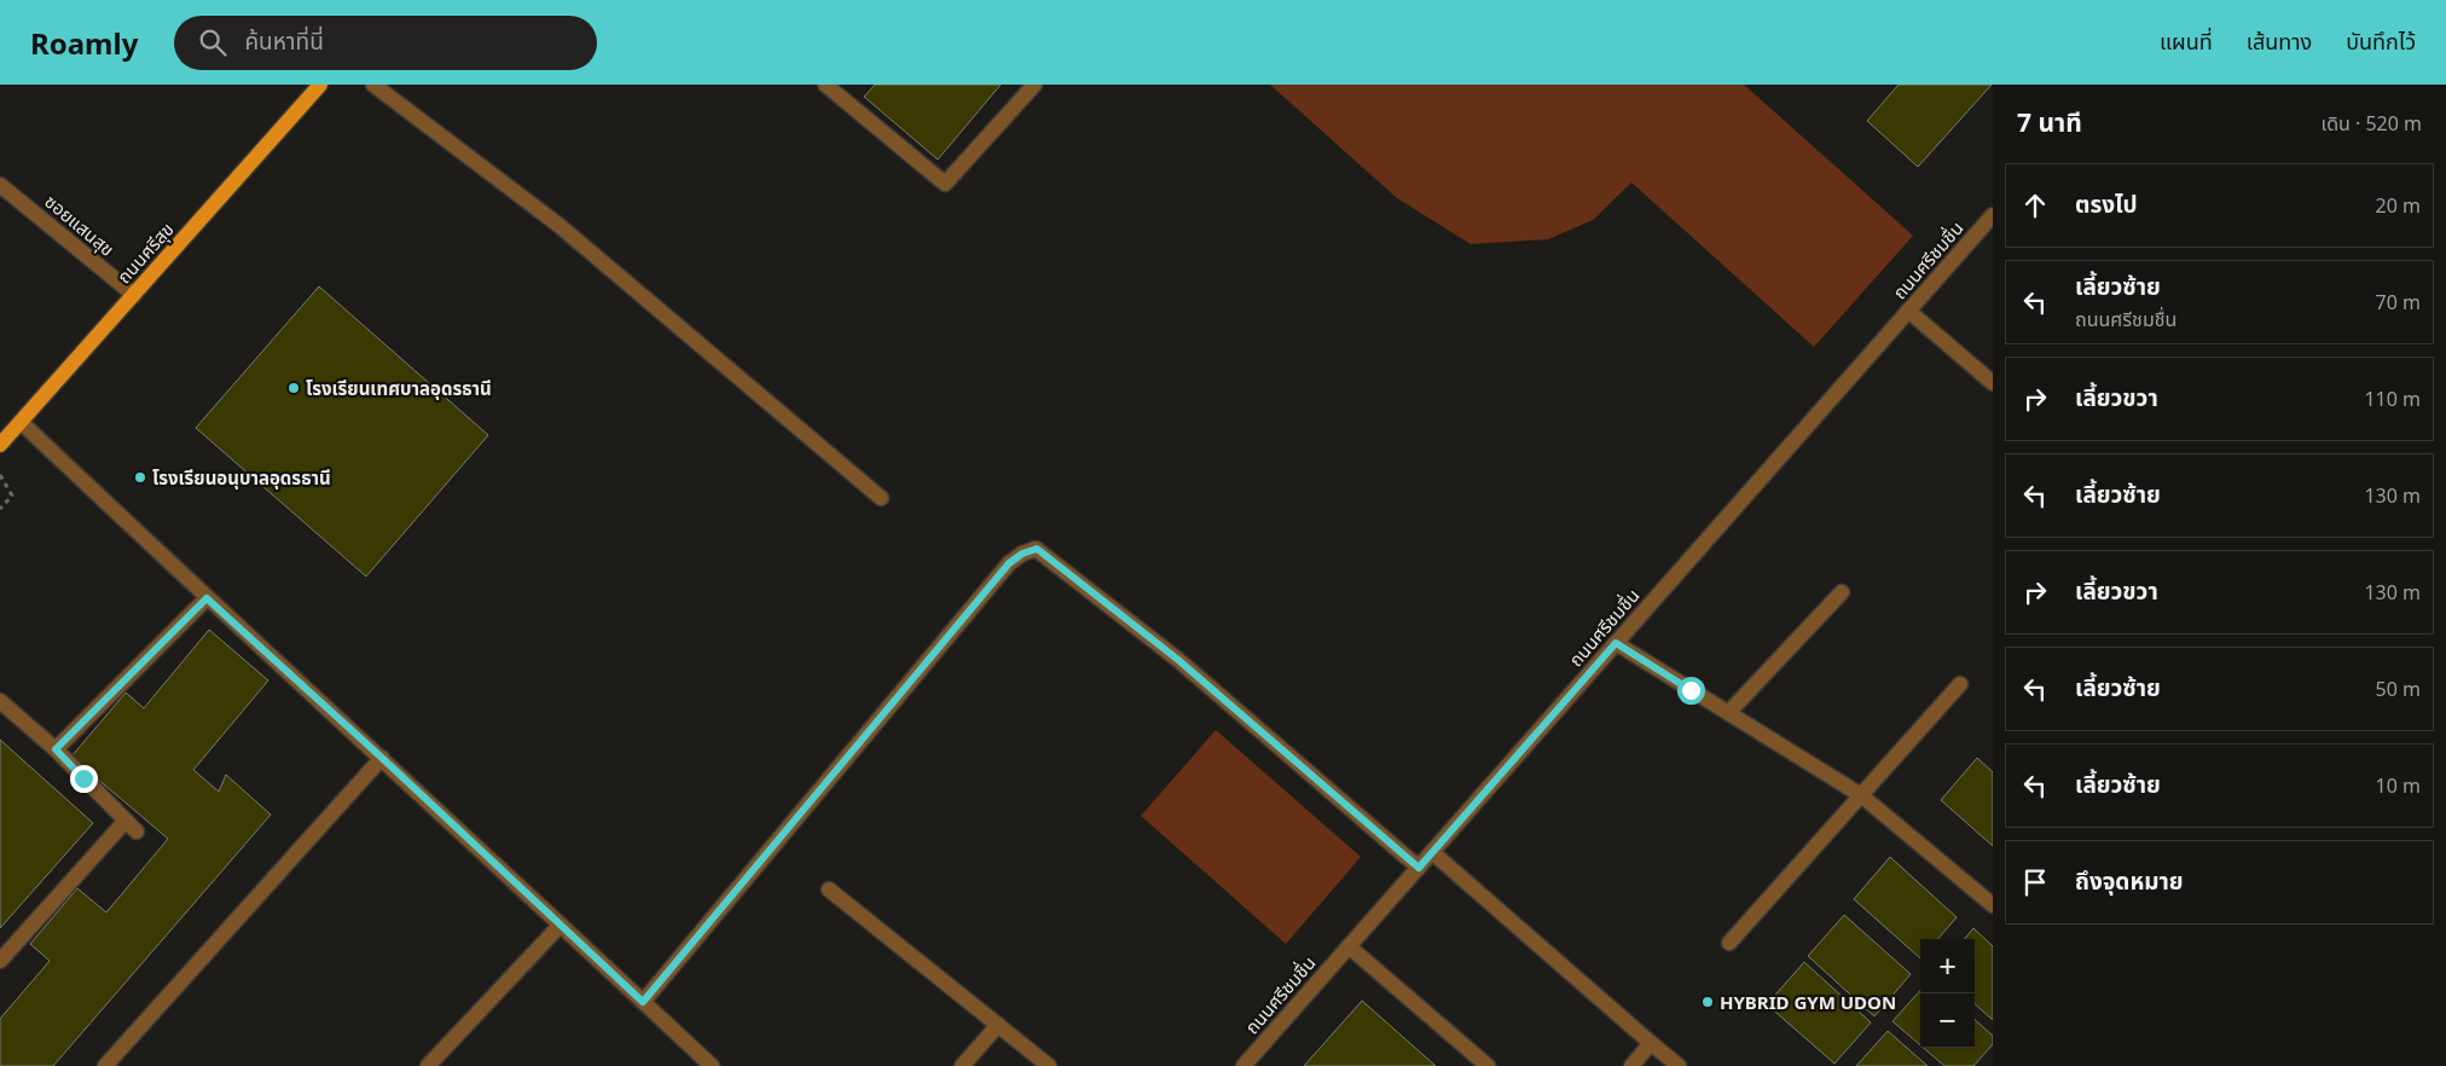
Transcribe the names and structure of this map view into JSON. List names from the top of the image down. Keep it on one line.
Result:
{"streets":{"main road":["ถนนศรีสุข"],"street":["ซอยแสนสุข","ถนนศรีชมชื่น"]},"crossings":[["ซอยแสนสุข","ถนนศรีสุข"]],"places":["โรงเรียนเทศบาลอุดรธานี","โรงเรียนอนุบาลอุดรธานี","HYBRID GYM UDON"],"page":{"header":"Roamly","search":"ค้นหาที่นี่","nav":["แผนที่","เส้นทาง","บันทึกไว้"],"heading":["7 นาที","เดิน · 520 m"],"list":[["ตรงไป","20 m"],["เลี้ยวซ้าย","ถนนศรีชมชื่น","70 m"],["เลี้ยวขวา","110 m"],["เลี้ยวซ้าย","130 m"],["เลี้ยวขวา","130 m"],["เลี้ยวซ้าย","50 m"],["เลี้ยวซ้าย","10 m"],"ถึงจุดหมาย"],"map_buttons":["+","−"]}}
